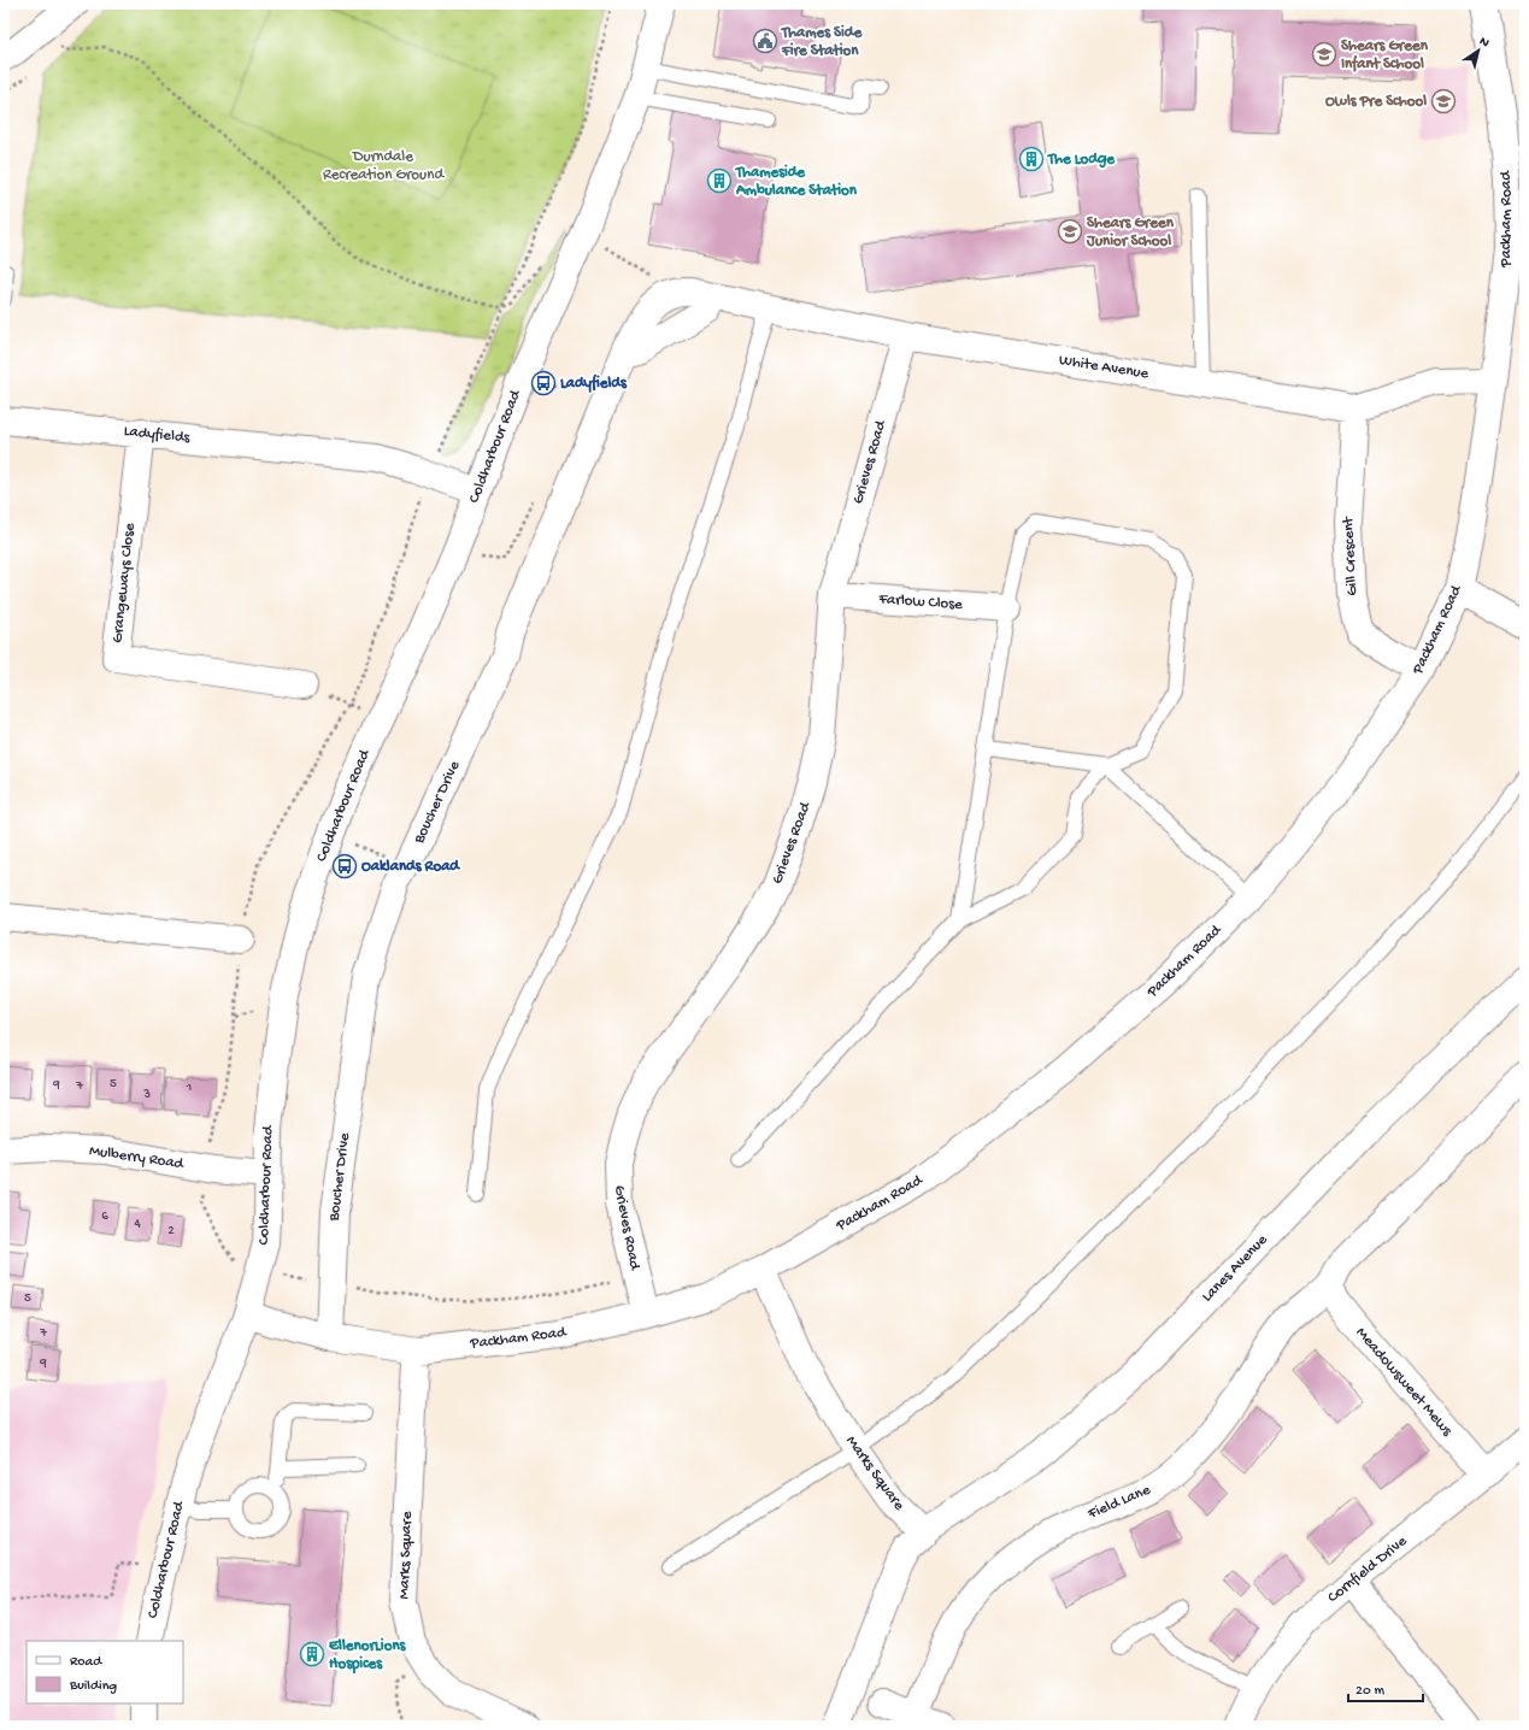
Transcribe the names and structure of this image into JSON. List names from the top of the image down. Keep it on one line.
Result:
{"streets":{"street":["Packham Road","White Avenue","Ladyfields","Coldharbour Road","Grieves Road","Gill Crescent","Grangeways Close","Farlow Close","Boucher Drive","Mulberry Road","Lanes Avenue","Meadowsweet Mews","Marks Square","Field Lane","Cornfield Drive"]},"crossings":[["Packham Road","White Avenue"],["Packham Road","Coldharbour Road"],["Packham Road","Grieves Road"],["Packham Road","Gill Crescent"],["Packham Road","Boucher Drive"],["Packham Road","Marks Square"],["White Avenue","Grieves Road"],["White Avenue","Gill Crescent"],["White Avenue","Boucher Drive"],["Ladyfields","Coldharbour Road"],["Ladyfields","Grangeways Close"],["Coldharbour Road","Mulberry Road"],["Grieves Road","Farlow Close"],["Lanes Avenue","Marks Square"],["Meadowsweet Mews","Field Lane"],["Meadowsweet Mews","Cornfield Drive"]],"parks":["Durndale Recreation Ground"],"places":{"public building":["Thames Side Fire Station"],"school or university":["Shears Green Infant School","Owls Pre School","Shears Green Junior School"],"building":["The Lodge","Thameside Ambulance Station","EllenorLions Hospices"],"bus stop":["Ladyfields","Oaklands Road"]},"house_numbers":["5","9","7","1","3","6","4","2","5","7","9"],"legend":["Road","Building"],"scale_bar":"20 m","north":"top right"}
